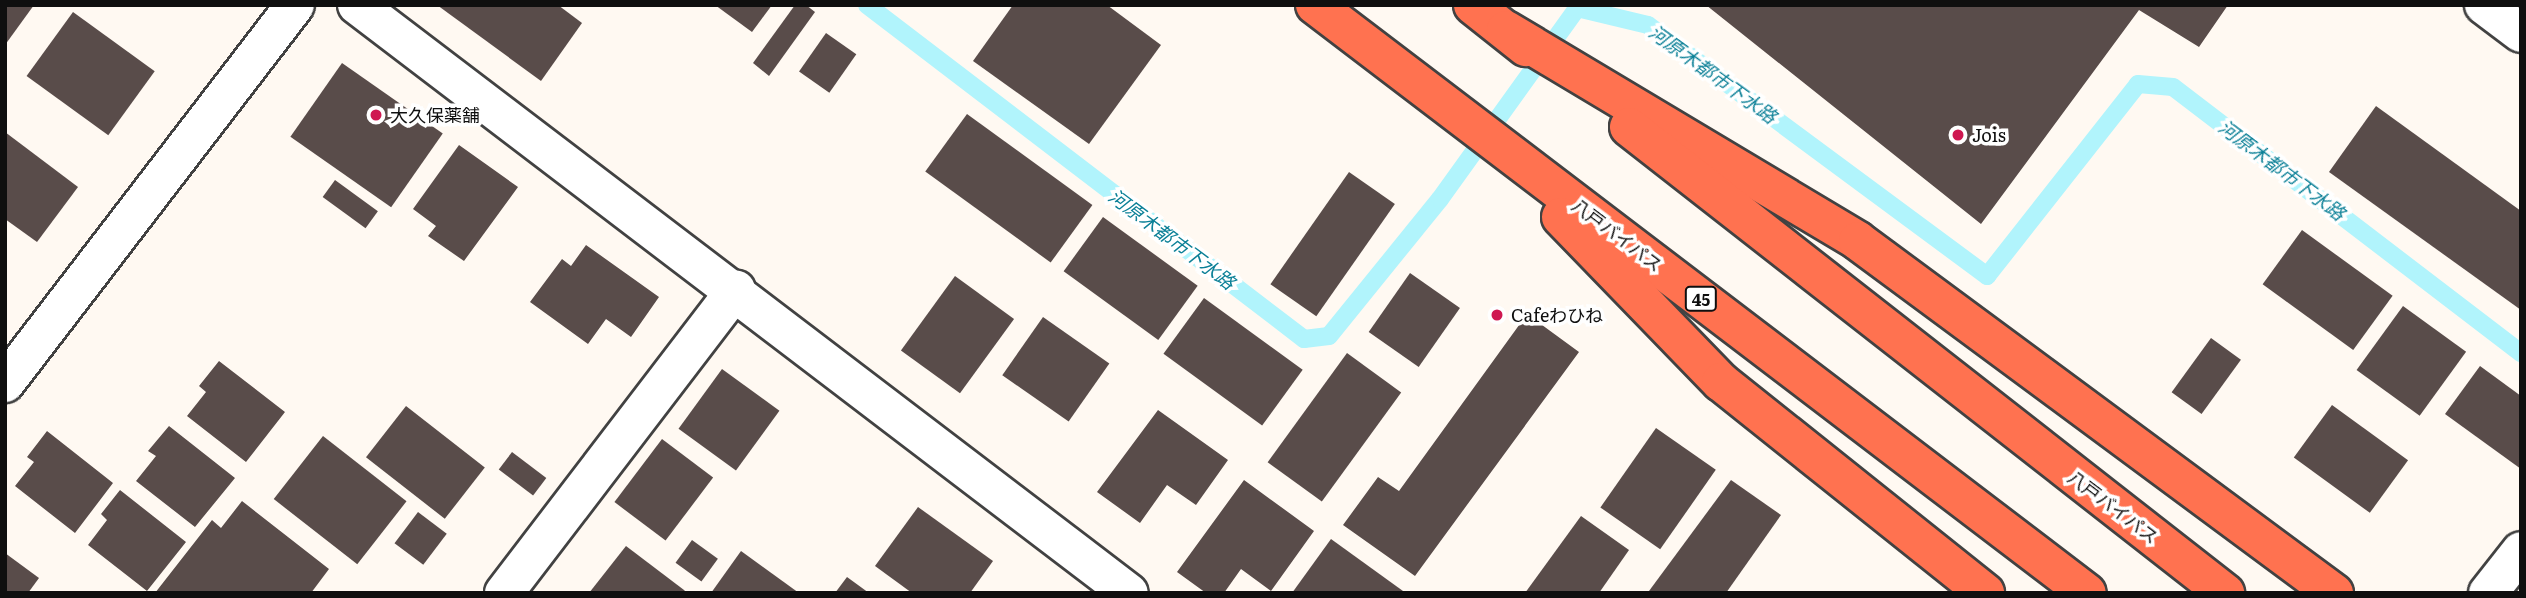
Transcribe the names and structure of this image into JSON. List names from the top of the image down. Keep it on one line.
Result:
{"streets":{"highway":["八戸バイパス","45"]},"water":["河原木都市下水路"],"places":["大久保薬舗","Jois","Cafeわひね"]}
